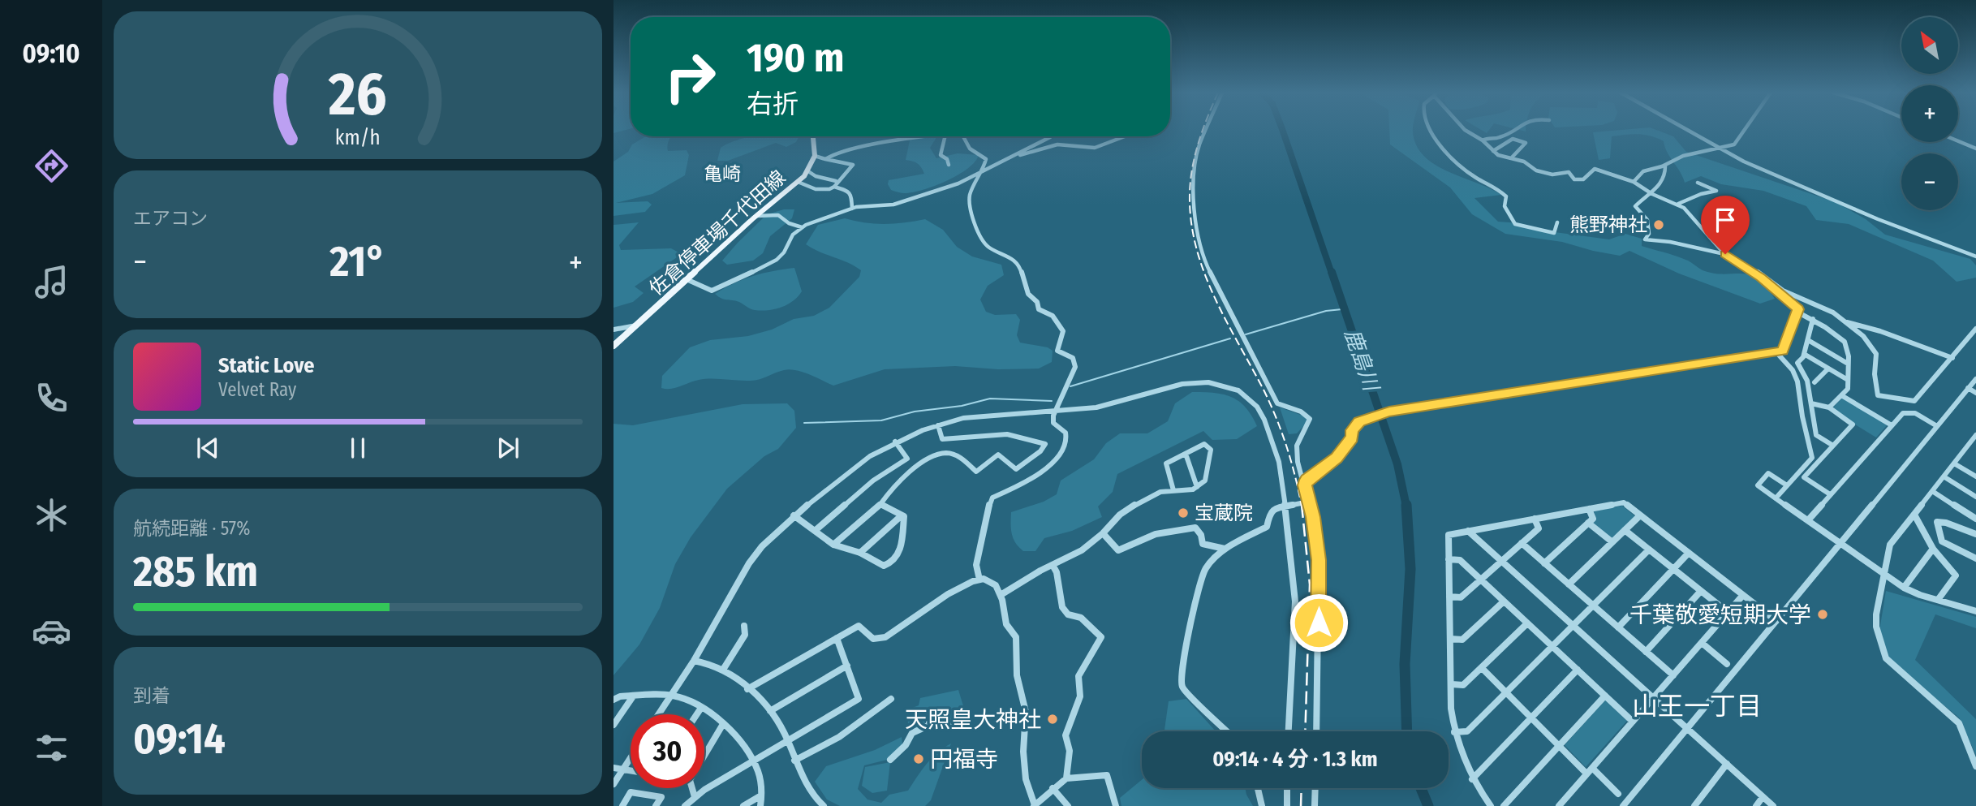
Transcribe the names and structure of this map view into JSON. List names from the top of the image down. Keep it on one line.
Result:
{"streets":{"main road":["佐倉停車場千代田線"]},"districts":["亀崎","山王一丁目"],"water":["鹿島川"],"places":["熊野神社","宝蔵院","千葉敬愛短期大学","天照皇大神社","円福寺"],"north":"top left","page":{"tabs":"09:10","map_buttons":["+","−"],"turn":["190 m","右折"],"tile":["エアコン",["航続距離 · 57%","285 km"],["到着","09:14"]],"heat":["−","21°","+"],"song":["Static Love","Velvet Ray"],"limit":"30","trip":"09:14 · 4 分 · 1.3 km","gauge":["26","km/h"]}}
